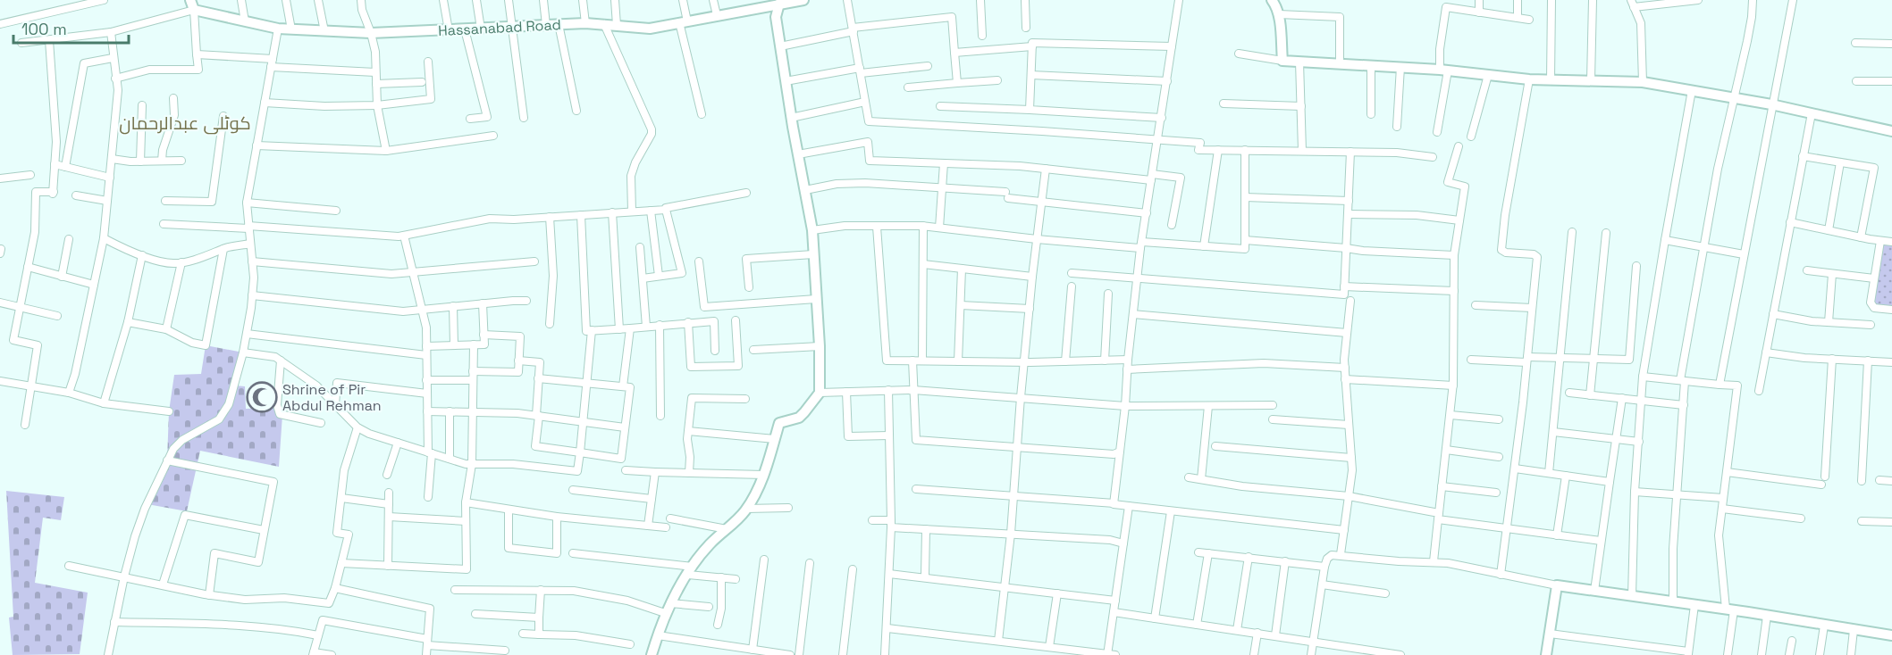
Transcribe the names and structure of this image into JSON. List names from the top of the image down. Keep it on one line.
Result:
{"streets":{"street":["Hassanabad Road"]},"districts":["کوٹلی عبدالرحمان"],"places":{"mosque":["Shrine of Pir Abdul Rehman"]},"scale_bar":"100 m"}
